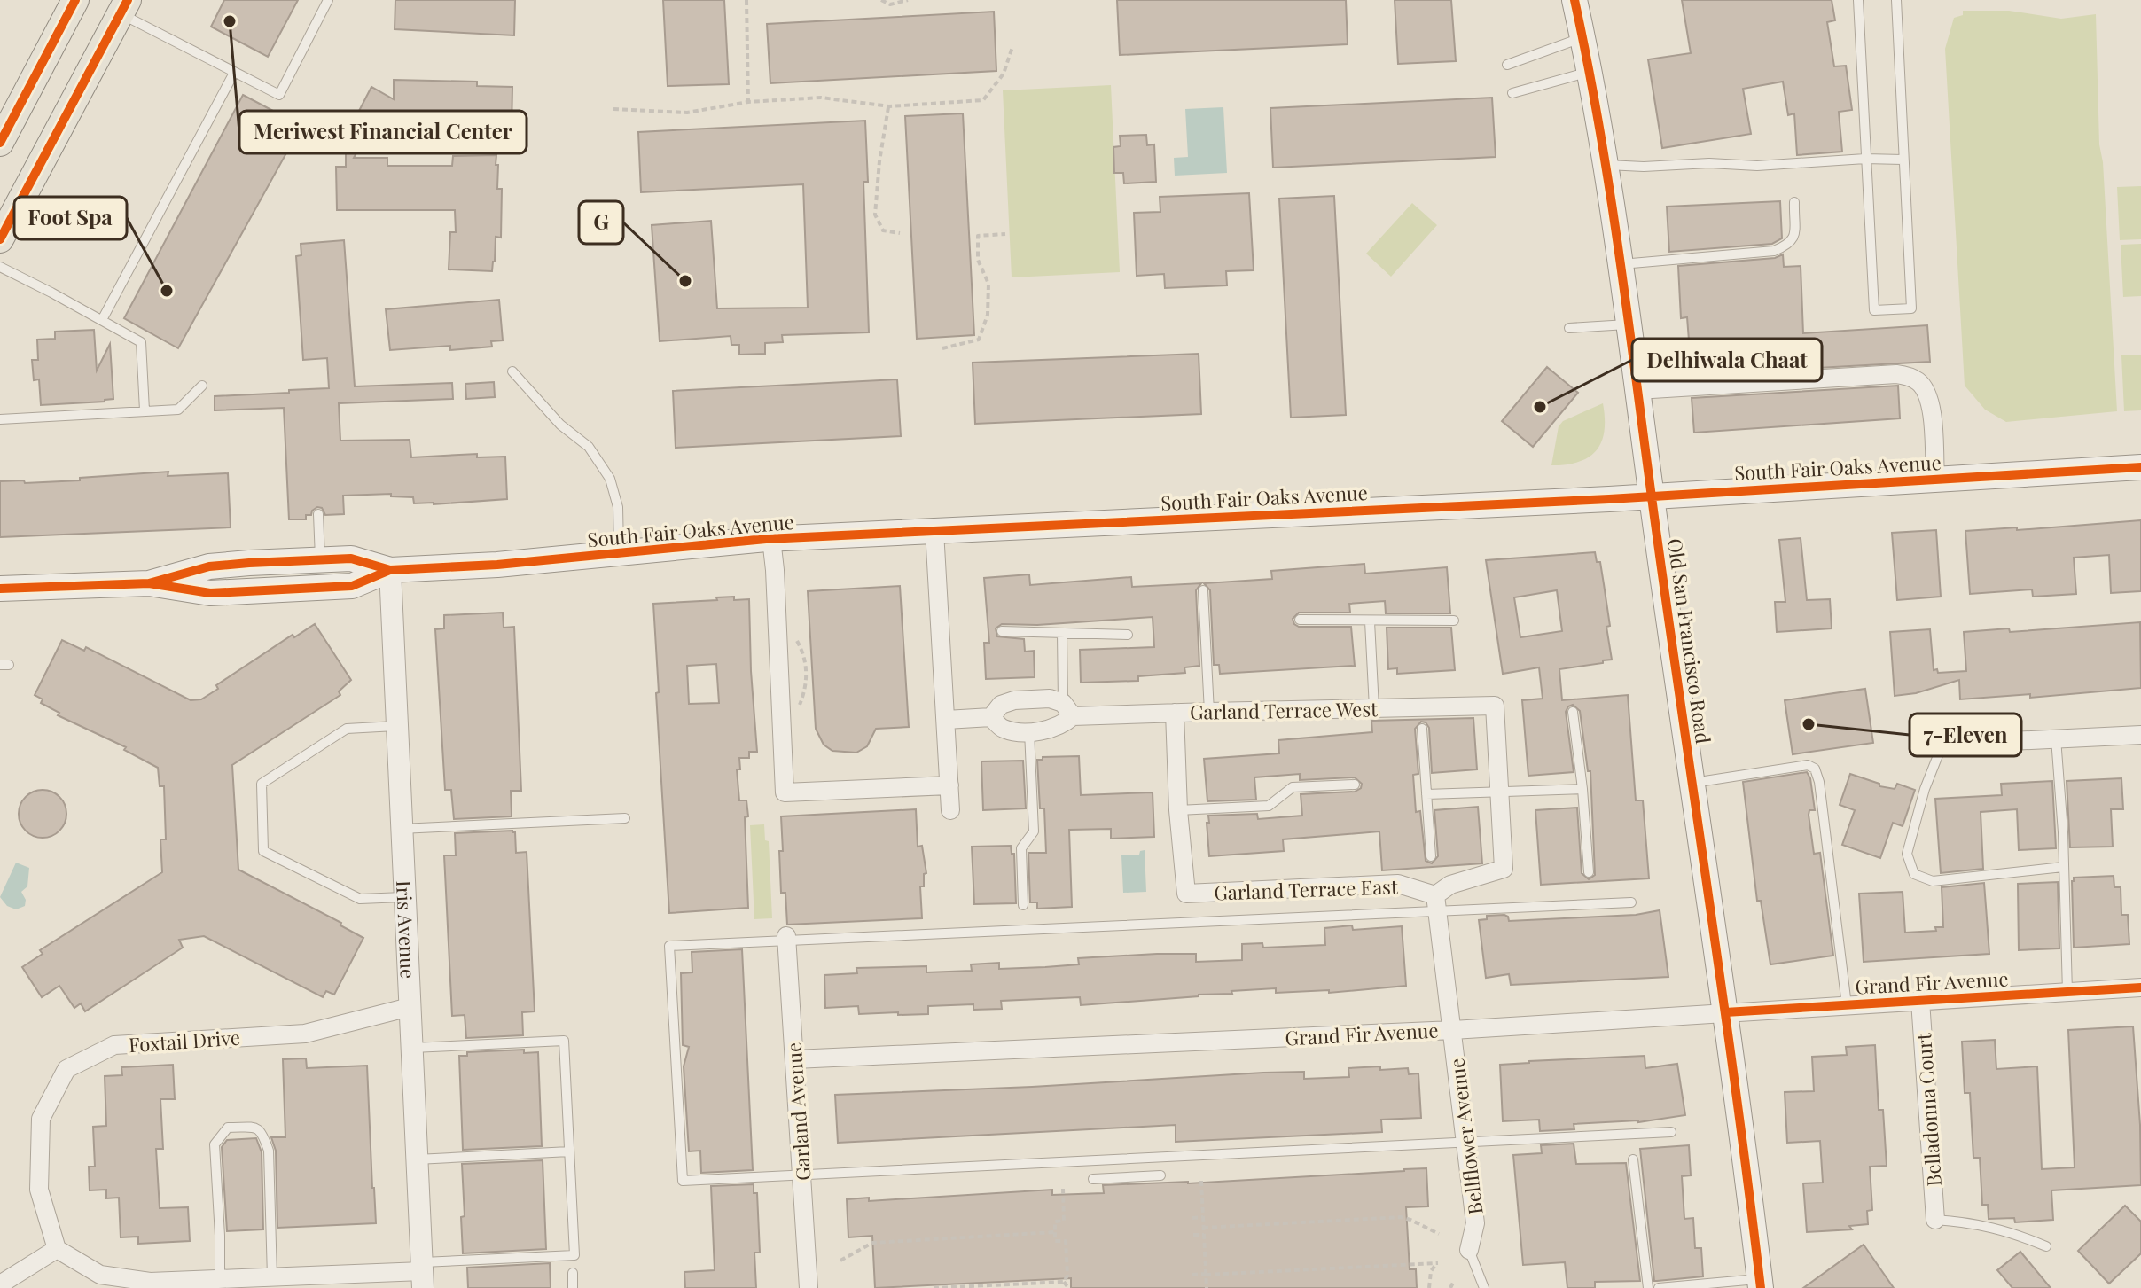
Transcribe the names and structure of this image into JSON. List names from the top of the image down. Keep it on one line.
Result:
{"streets":{"main road":["South Fair Oaks Avenue","Old San Francisco Road"],"street":["Garland Terrace West","Garland Terrace East","Iris Avenue","Grand Fir Avenue","Foxtail Drive","Belladonna Court","Garland Avenue","Bellflower Avenue"]},"crossings":[["South Fair Oaks Avenue","Old San Francisco Road"],["South Fair Oaks Avenue","Iris Avenue"],["Old San Francisco Road","Grand Fir Avenue"],["Garland Terrace East","Bellflower Avenue"],["Iris Avenue","Foxtail Drive"],["Grand Fir Avenue","Belladonna Court"],["Grand Fir Avenue","Garland Avenue"],["Grand Fir Avenue","Bellflower Avenue"]],"places":["Meriwest Financial Center","G","Foot Spa","Delhiwala Chaat","7-Eleven"]}
